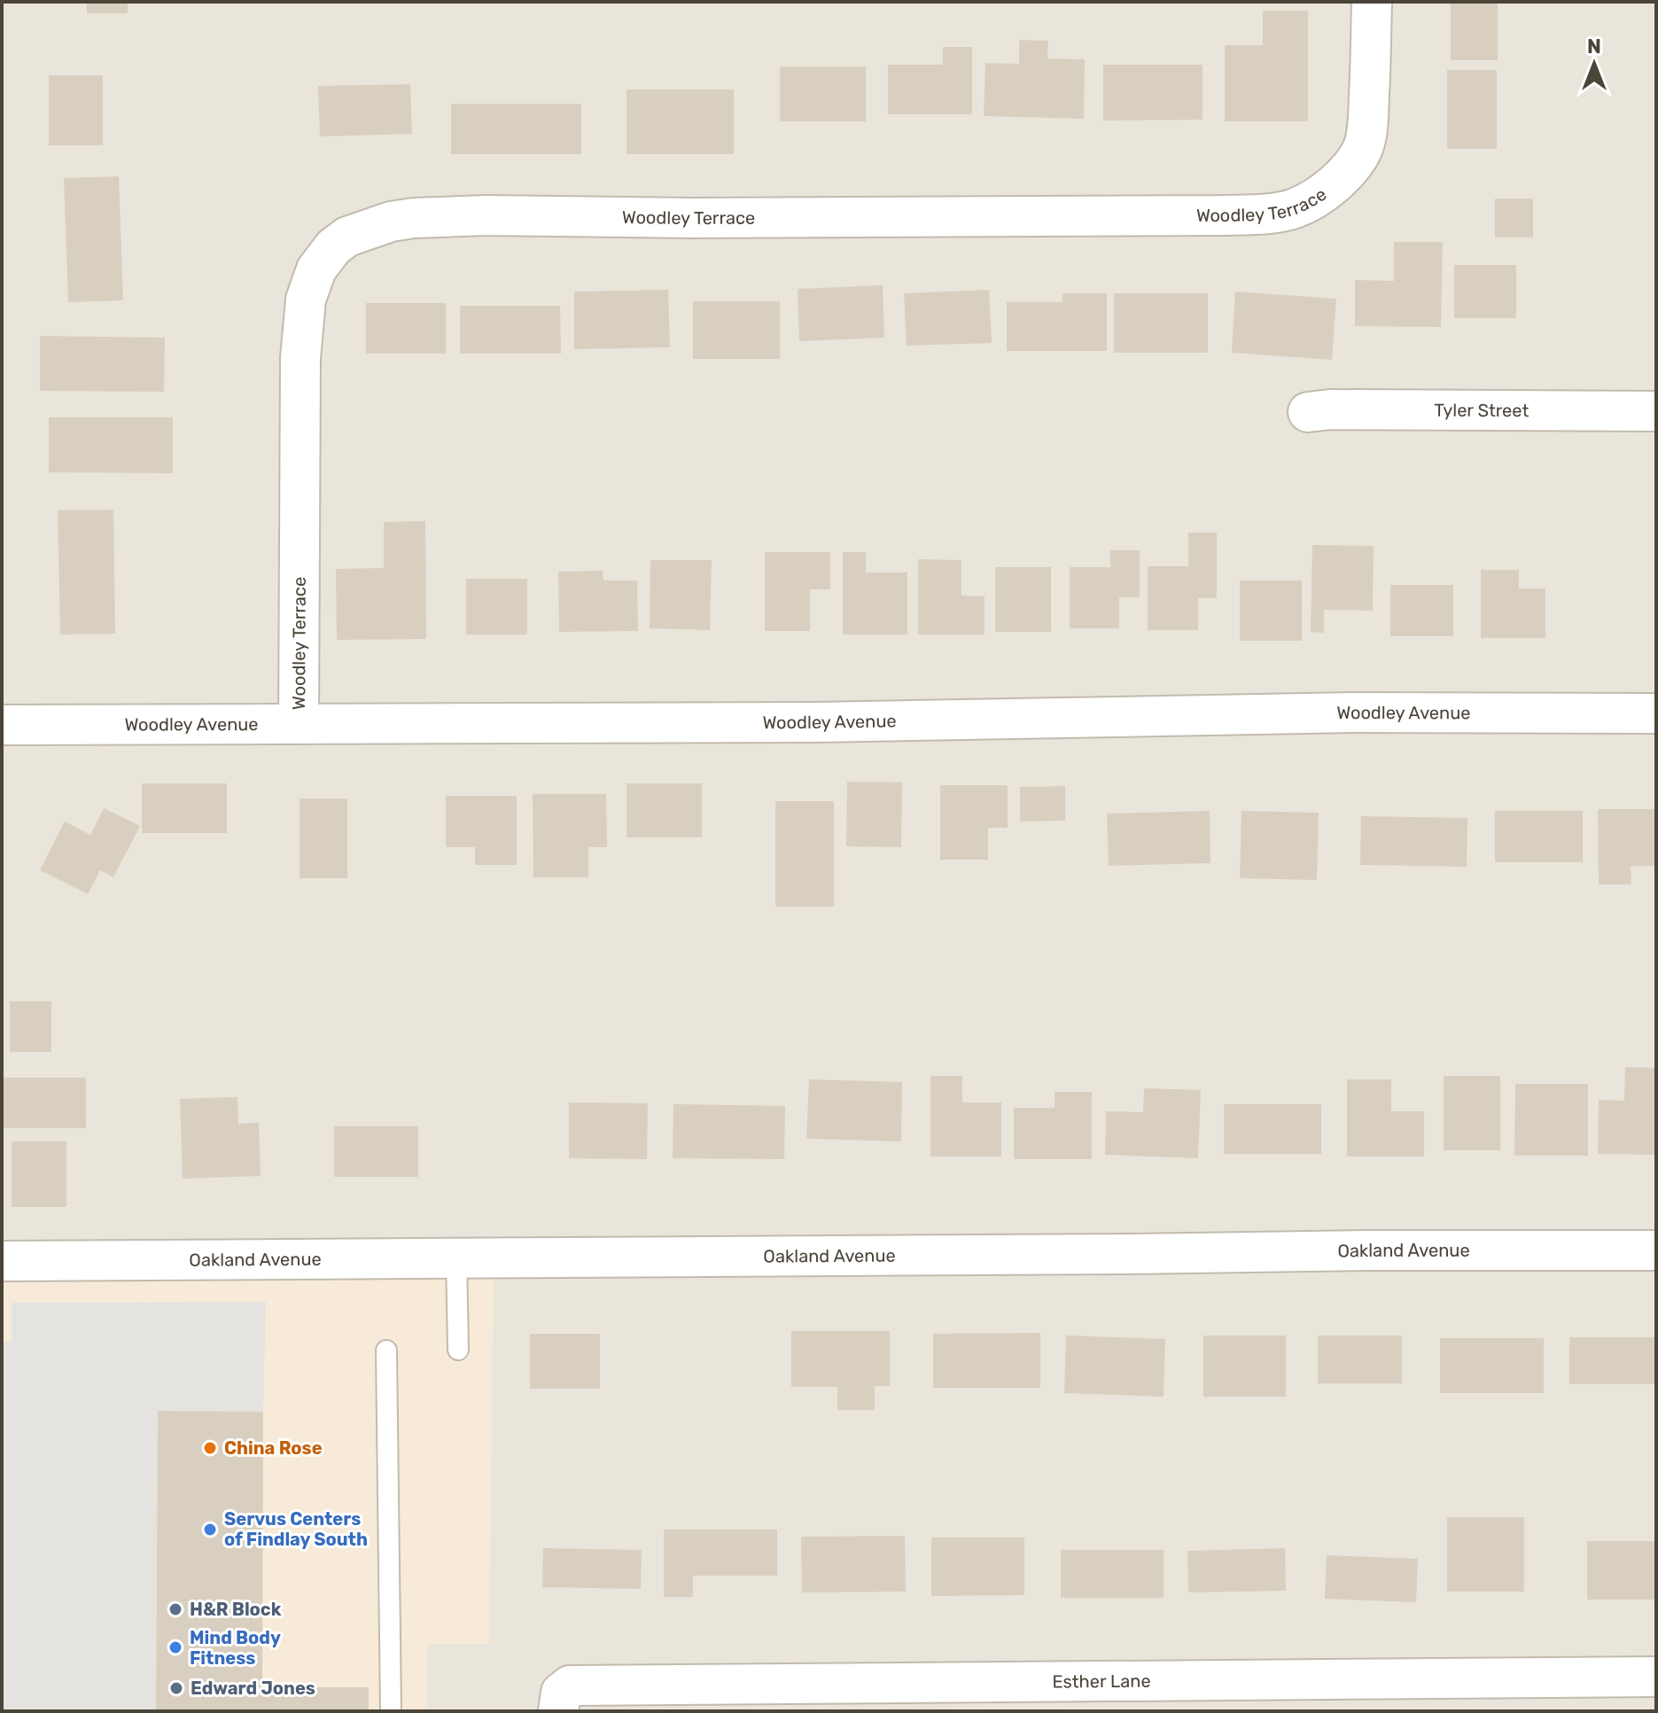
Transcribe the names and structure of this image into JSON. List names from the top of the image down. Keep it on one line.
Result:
{"streets":{"street":["Woodley Terrace","Tyler Street","Woodley Avenue","Oakland Avenue","Esther Lane"]},"crossings":[["Woodley Terrace","Woodley Avenue"]],"places":["China Rose","Servus Centers of Findlay South","H&R Block","Mind Body Fitness","Edward Jones"],"north":"top"}
